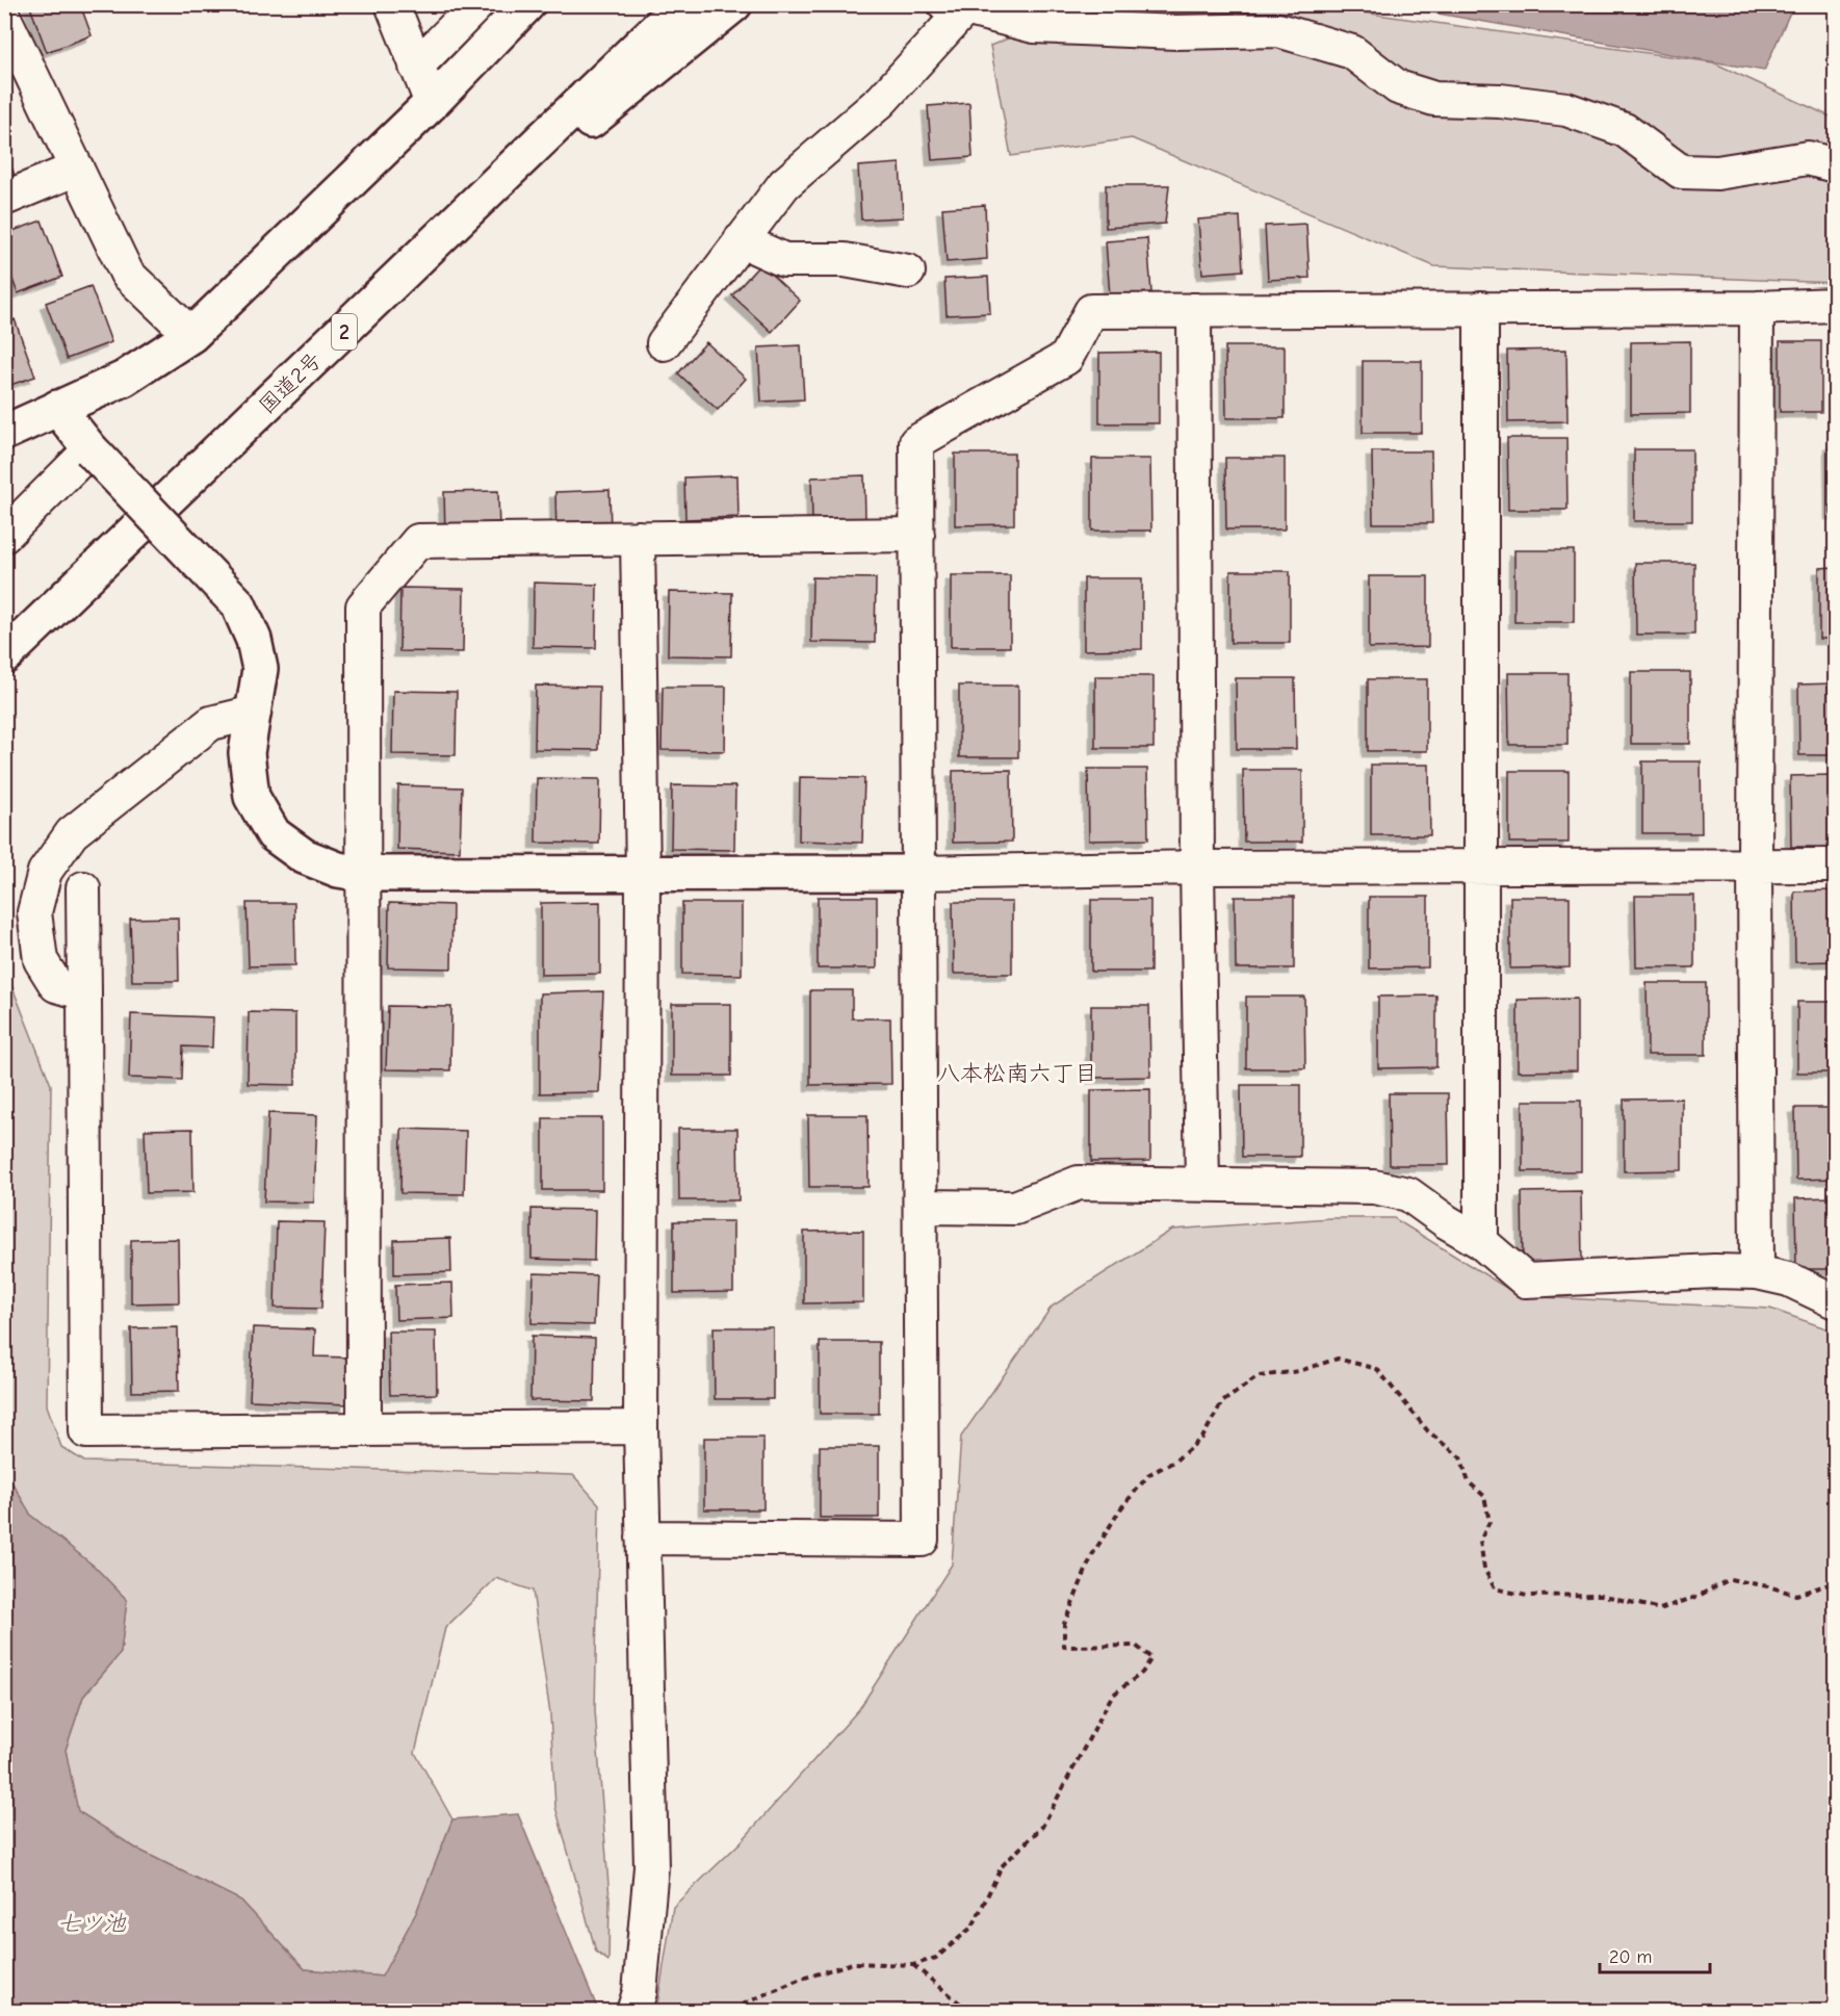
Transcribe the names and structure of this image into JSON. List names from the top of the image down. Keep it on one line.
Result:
{"streets":{"main road":["2","国道2号"]},"districts":["八本松南六丁目"],"water":["七ツ池"],"scale_bar":"20 m"}
